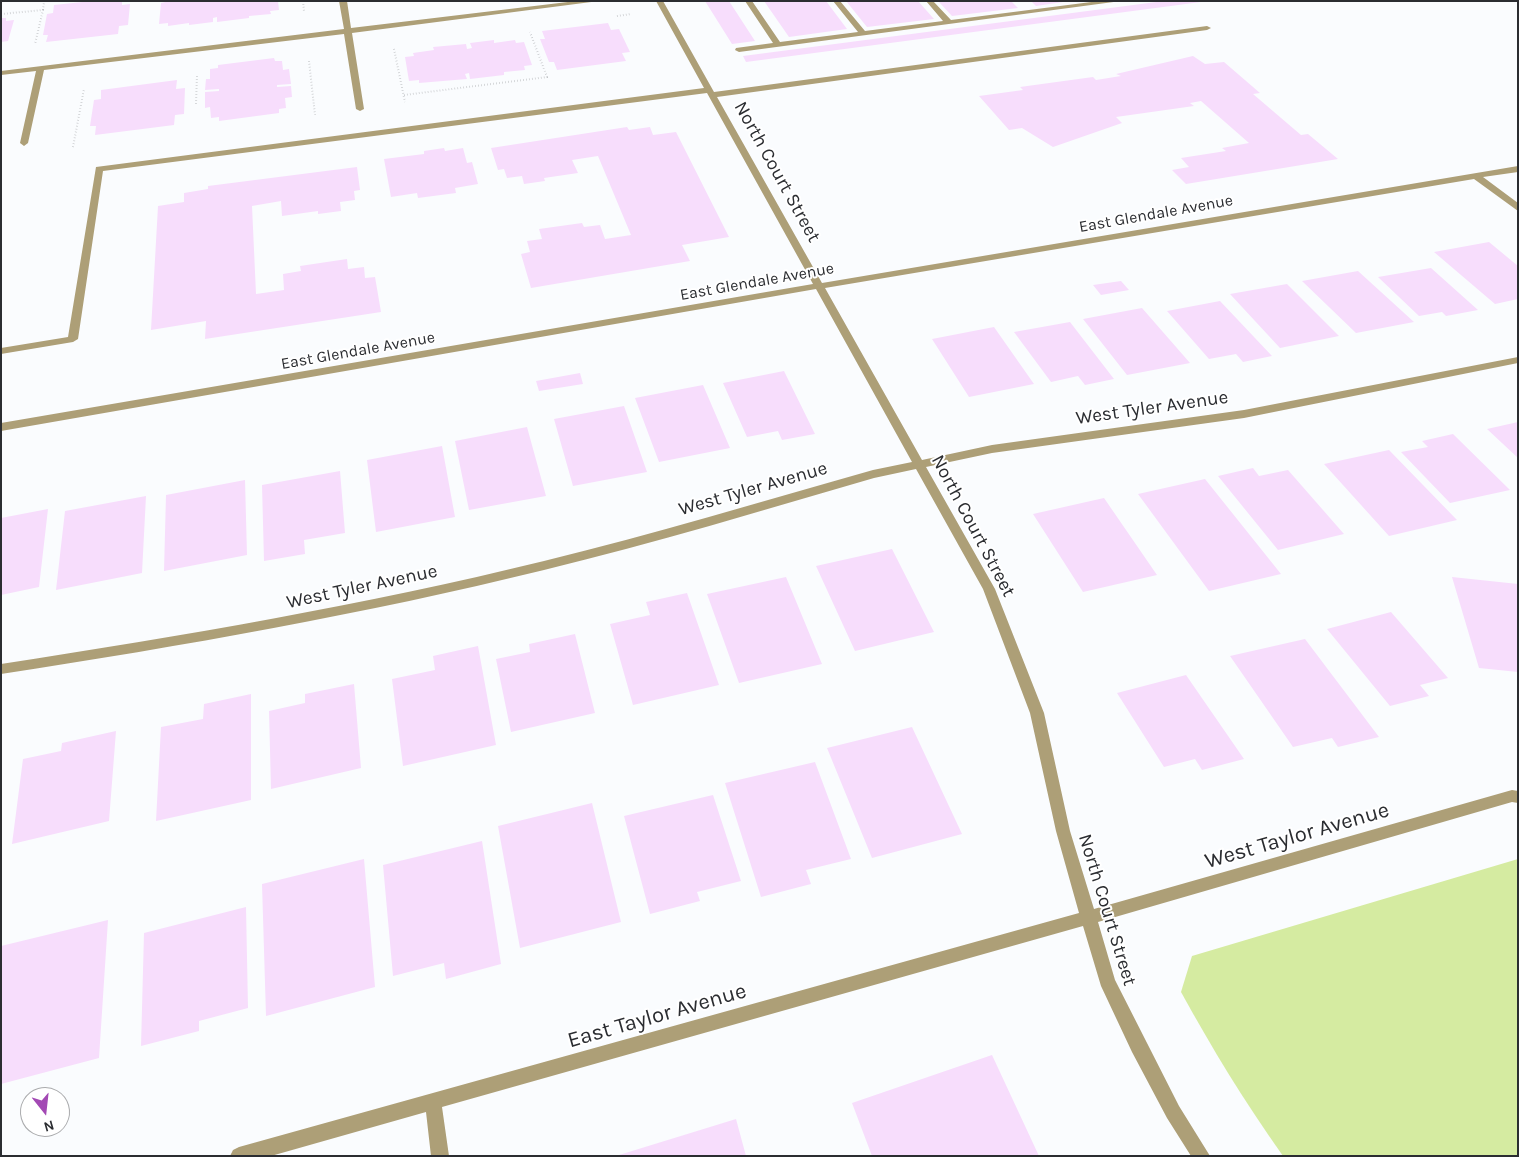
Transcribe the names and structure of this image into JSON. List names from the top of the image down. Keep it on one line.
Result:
{"streets":{"street":["North Court Street","East Glendale Avenue","West Tyler Avenue","West Taylor Avenue","East Taylor Avenue"]},"crossings":[["North Court Street","East Glendale Avenue"],["North Court Street","West Tyler Avenue"],["North Court Street","West Taylor Avenue"],["North Court Street","East Taylor Avenue"],["West Taylor Avenue","East Taylor Avenue"]],"north":"bottom"}
